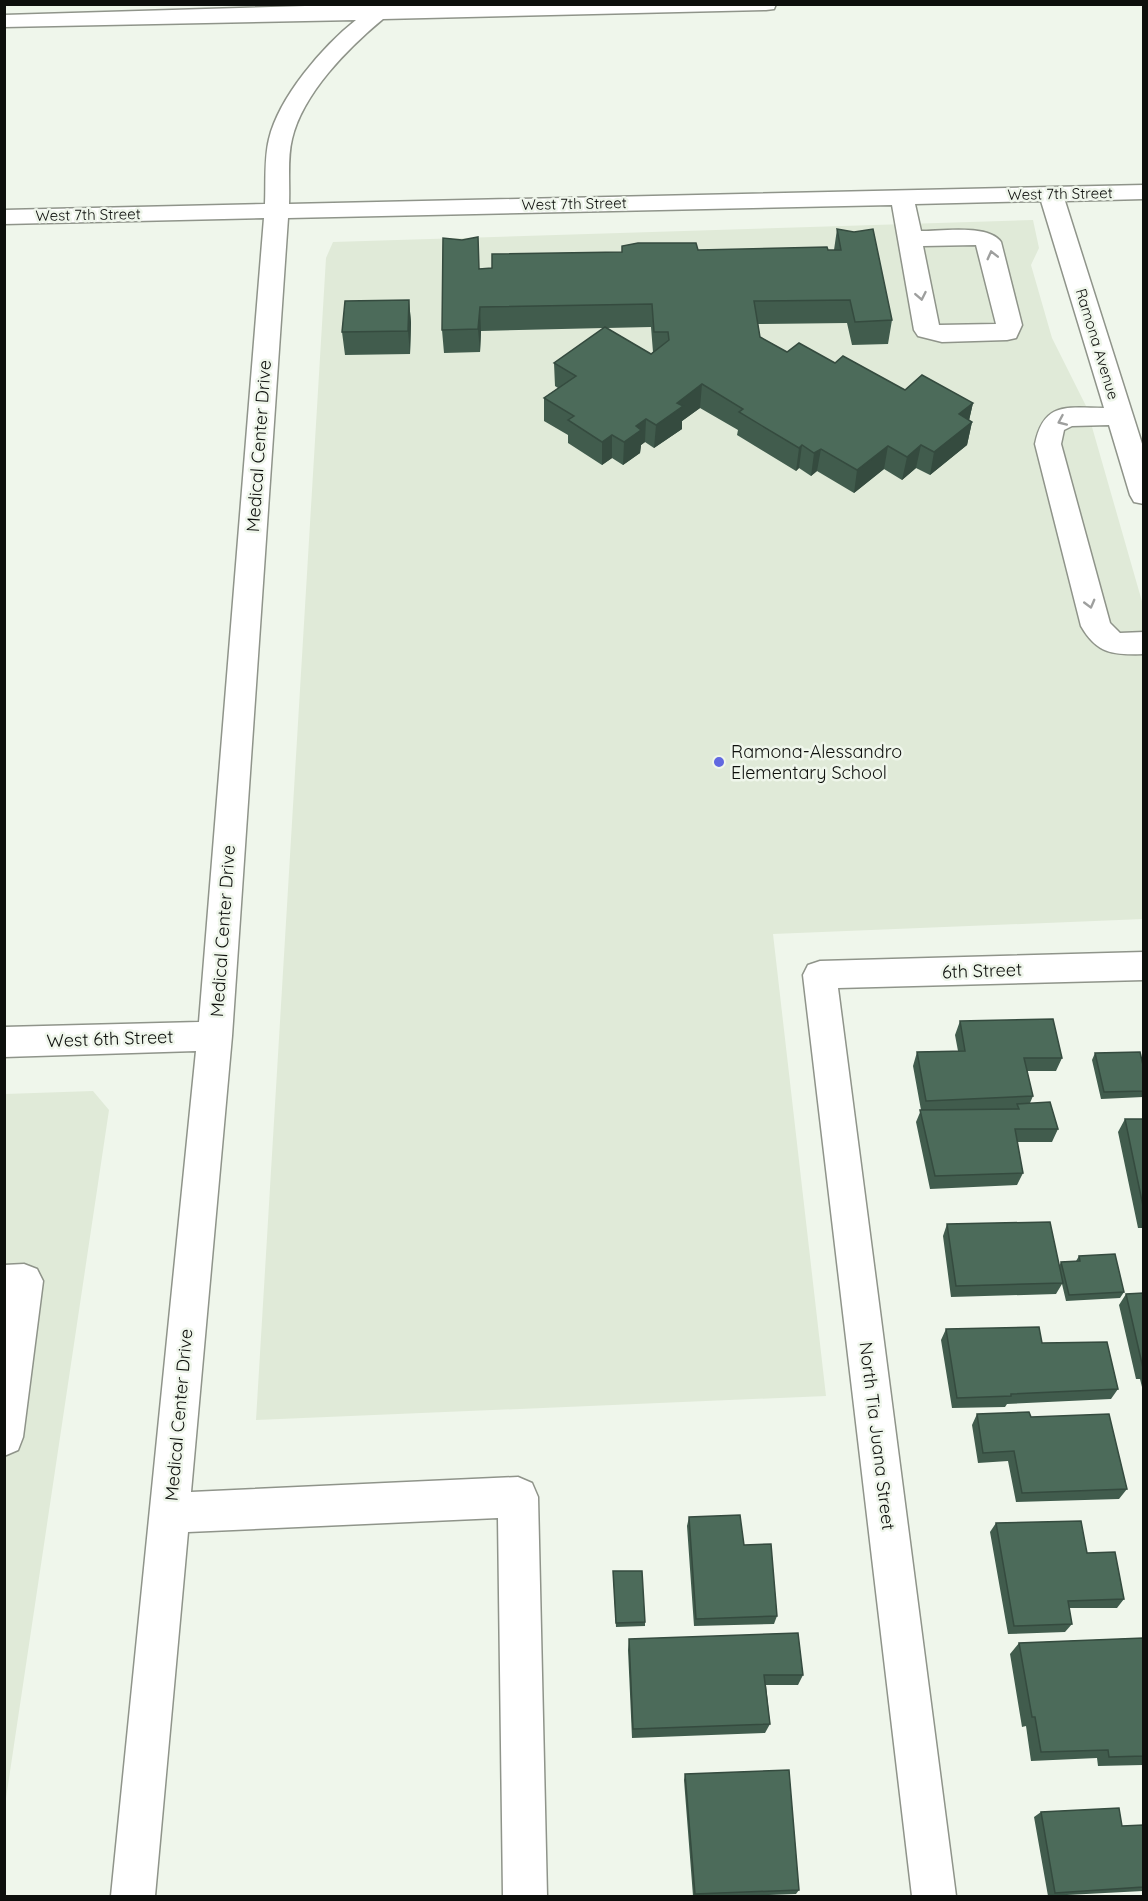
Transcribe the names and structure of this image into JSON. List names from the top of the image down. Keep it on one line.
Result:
{"streets":{"street":["West 7th Street","Ramona Avenue","Medical Center Drive","6th Street","West 6th Street","North Tia Juana Street"]},"crossings":[["West 7th Street","Ramona Avenue"],["West 7th Street","Medical Center Drive"],["Medical Center Drive","West 6th Street"],["6th Street","North Tia Juana Street"]],"places":["Ramona-Alessandro Elementary School"]}
